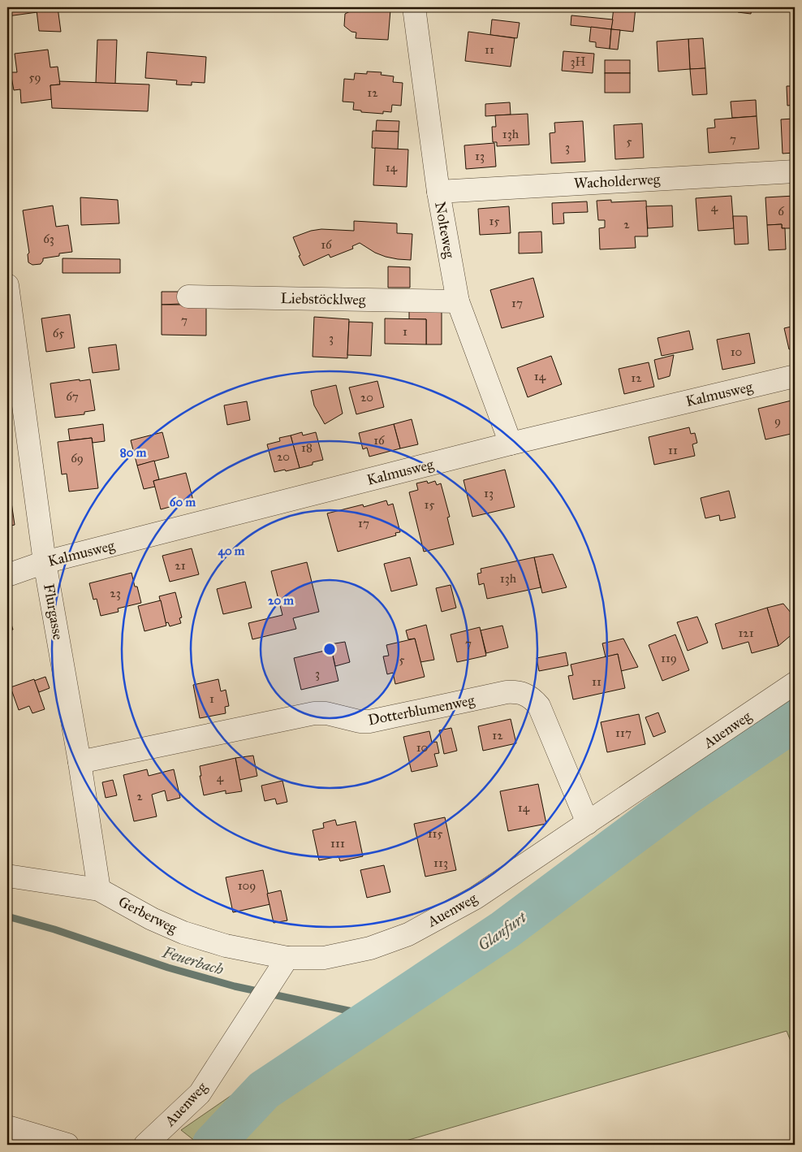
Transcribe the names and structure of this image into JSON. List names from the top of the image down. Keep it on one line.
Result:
{"streets":{"street":["Wacholderweg","Nolteweg","Liebstöcklweg","Kalmusweg","Flurgasse","Dotterblumenweg","Auenweg","Gerberweg"]},"crossings":[["Wacholderweg","Nolteweg"],["Nolteweg","Liebstöcklweg"],["Nolteweg","Kalmusweg"],["Kalmusweg","Flurgasse"],["Flurgasse","Dotterblumenweg"],["Flurgasse","Gerberweg"],["Dotterblumenweg","Auenweg"],["Auenweg","Gerberweg"]],"water":["Glanfurt","Feuerbach"],"house_numbers":["11","3H","59","12","13h","7","5","3","13","14","4","6","15","2","63","16","17","7","1","65","3","10","14","12","67","20","9","16","18","11","20","69","13","15","17","21","13h","23","121","7","119","5","3","11","1","117","12","10","4","2","14","115","111","113","109"],"rings":["80 m","60 m","40 m","20 m"]}
